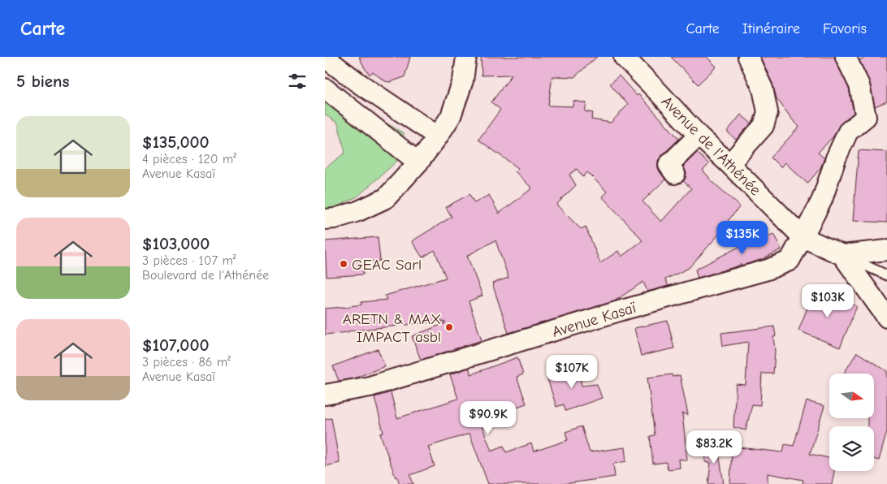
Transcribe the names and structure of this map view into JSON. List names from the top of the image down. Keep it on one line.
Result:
{"streets":{"street":["Avenue de l'Athénée","Avenue Kasaï"]},"crossings":[["Avenue de l'Athénée","Avenue Kasaï"]],"places":["GEAC Sarl","ARETN & MAX IMPACT asbl"],"north":"right","page":{"header":"Carte","nav":["Carte","Itinéraire","Favoris"],"heading":"5 biens","list":[{"name":"$135,000","note":"4 pièces · 120 m² · Avenue Kasaï"},{"name":"$103,000","note":"3 pièces · 107 m² · Boulevard de l'Athénée"},{"name":"$107,000","note":"3 pièces · 86 m² · Avenue Kasaï"}],"price":["$135K","$103K","$107K","$90.9K","$83.2K"]}}
